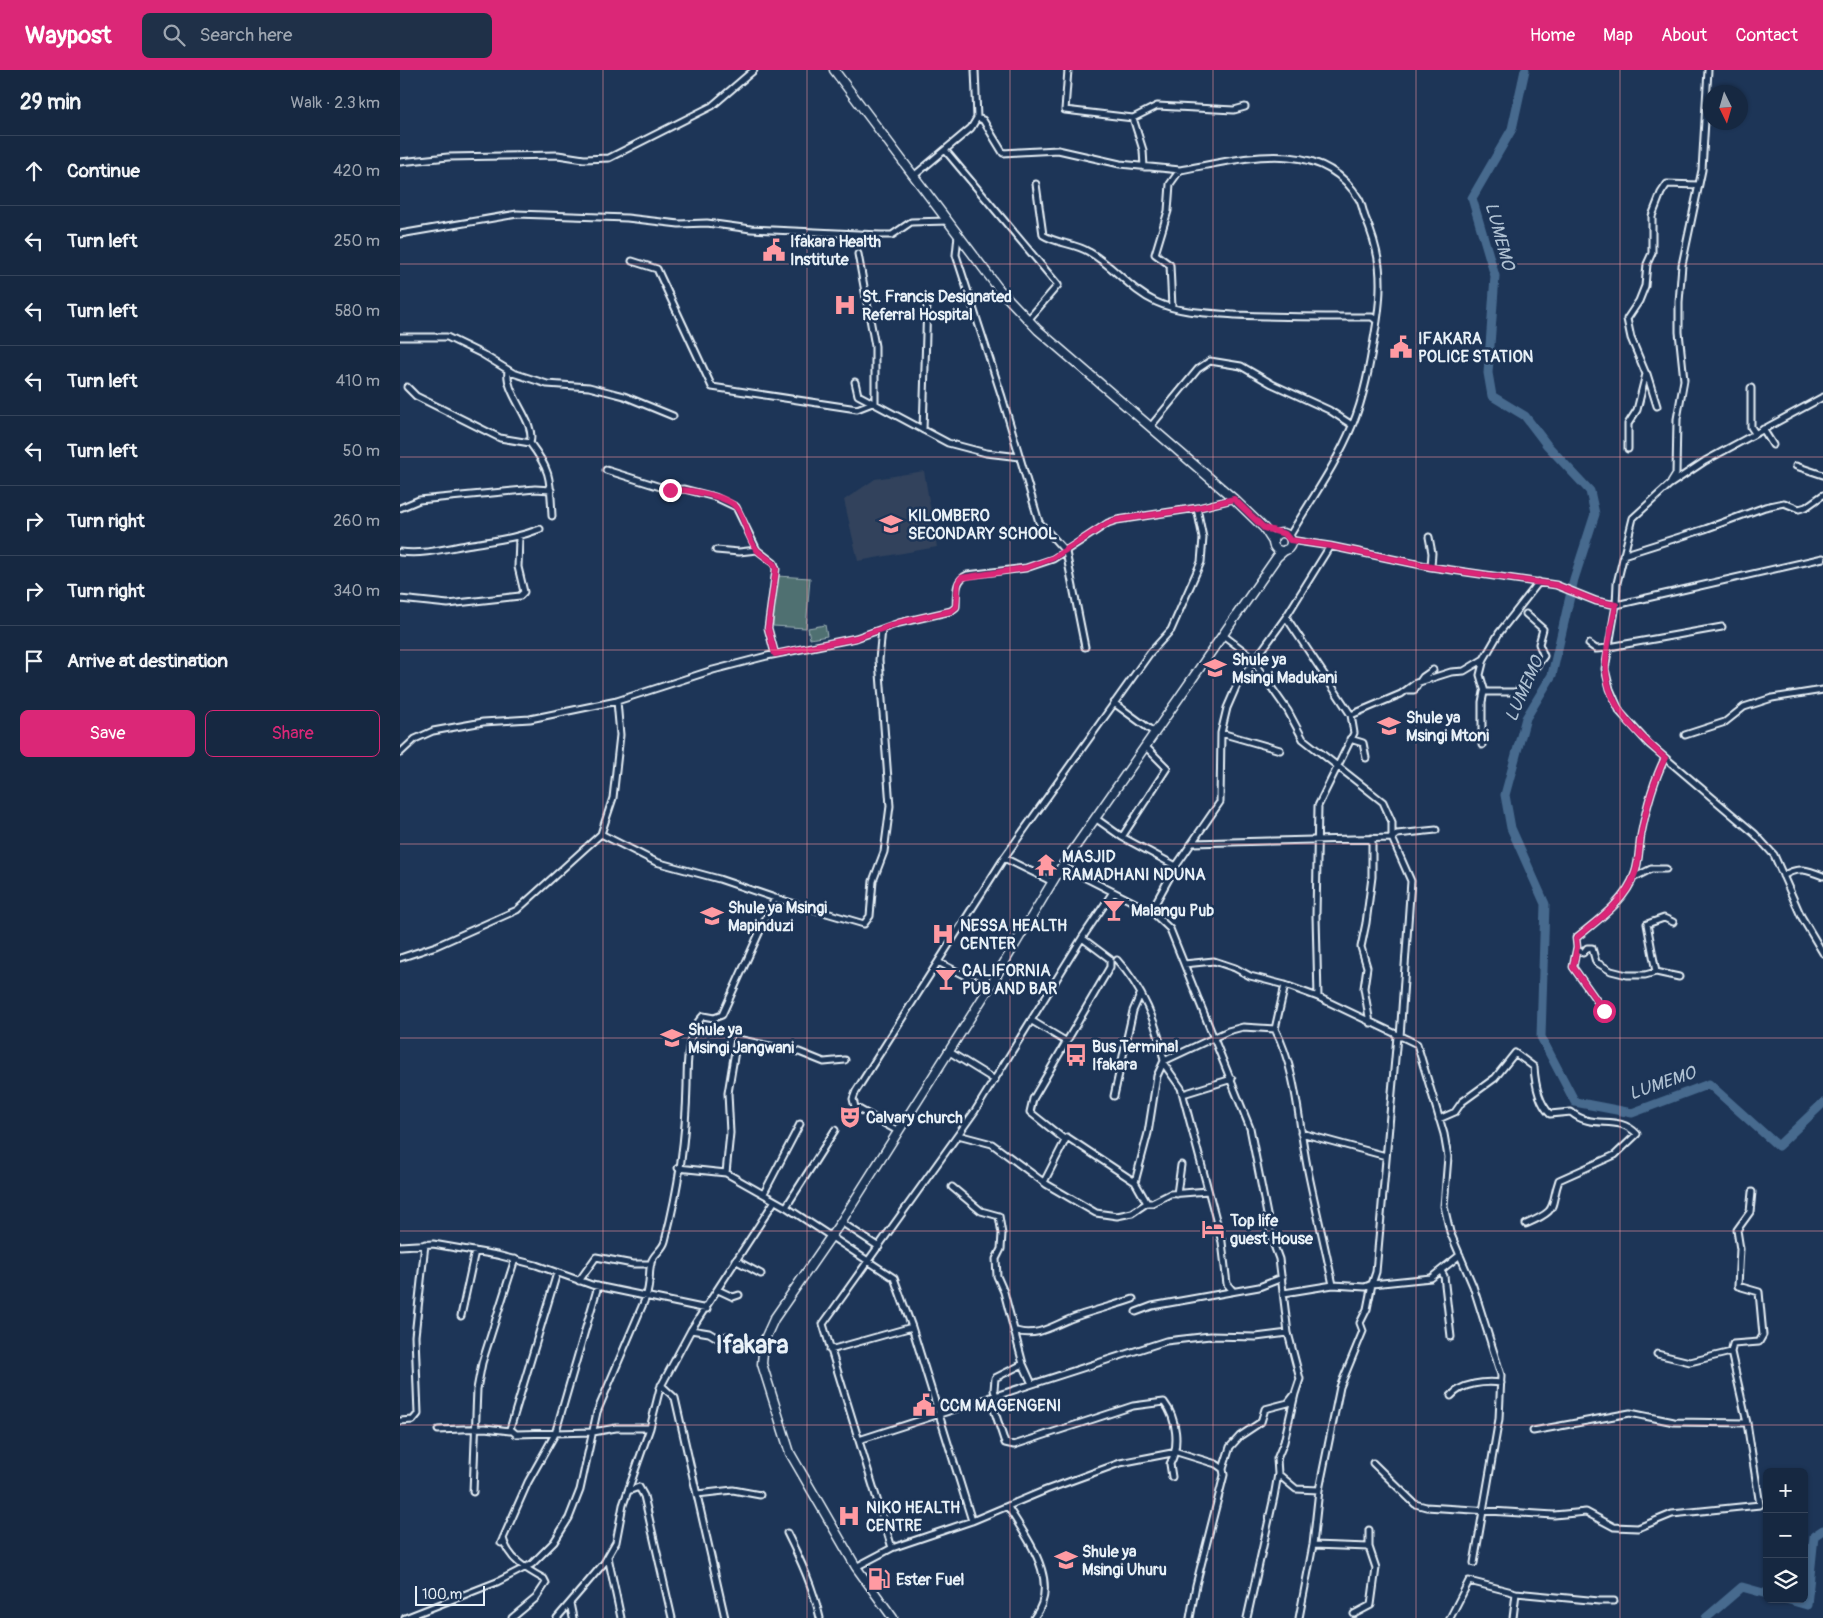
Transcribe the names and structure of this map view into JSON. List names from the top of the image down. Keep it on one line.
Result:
{"districts":["Ifakara"],"water":["LUMEMO"],"places":{"public building":["Ifakara Health Institute","IFAKARA POLICE STATION","CCM MAGENGENI"],"hospital":["St. Francis Designated Referral Hospital","NESSA HEALTH CENTER","NIKO HEALTH CENTRE"],"school or university":["KILOMBERO SECONDARY SCHOOL","Shule ya Msingi Madukani","Shule ya Msingi Mtoni","Shule ya Msingi Mapinduzi","Shule ya Msingi Jangwani","Shule ya Msingi Uhuru"],"temple":["MASJID RAMADHANI NDUNA"],"bar":["Malangu Pub","CALIFORNIA PUB AND BAR"],"bus stop":["Bus Terminal Ifakara"],"theatre":["Calvary church"],"hotel":["Top life guest House"],"fuel station":["Ester Fuel"]},"scale_bar":"100 m","north":"bottom","page":{"header":"Waypost","search":"Search here","nav":["Home","Map","About","Contact"],"heading":["29 min","Walk · 2.3 km"],"list":[["Continue","420 m"],["Turn left","250 m"],["Turn left","580 m"],["Turn left","410 m"],["Turn left","50 m"],["Turn right","260 m"],["Turn right","340 m"],"Arrive at destination"],"buttons":["Save","Share"],"map_buttons":["+","−"],"scale":"100 m"}}
